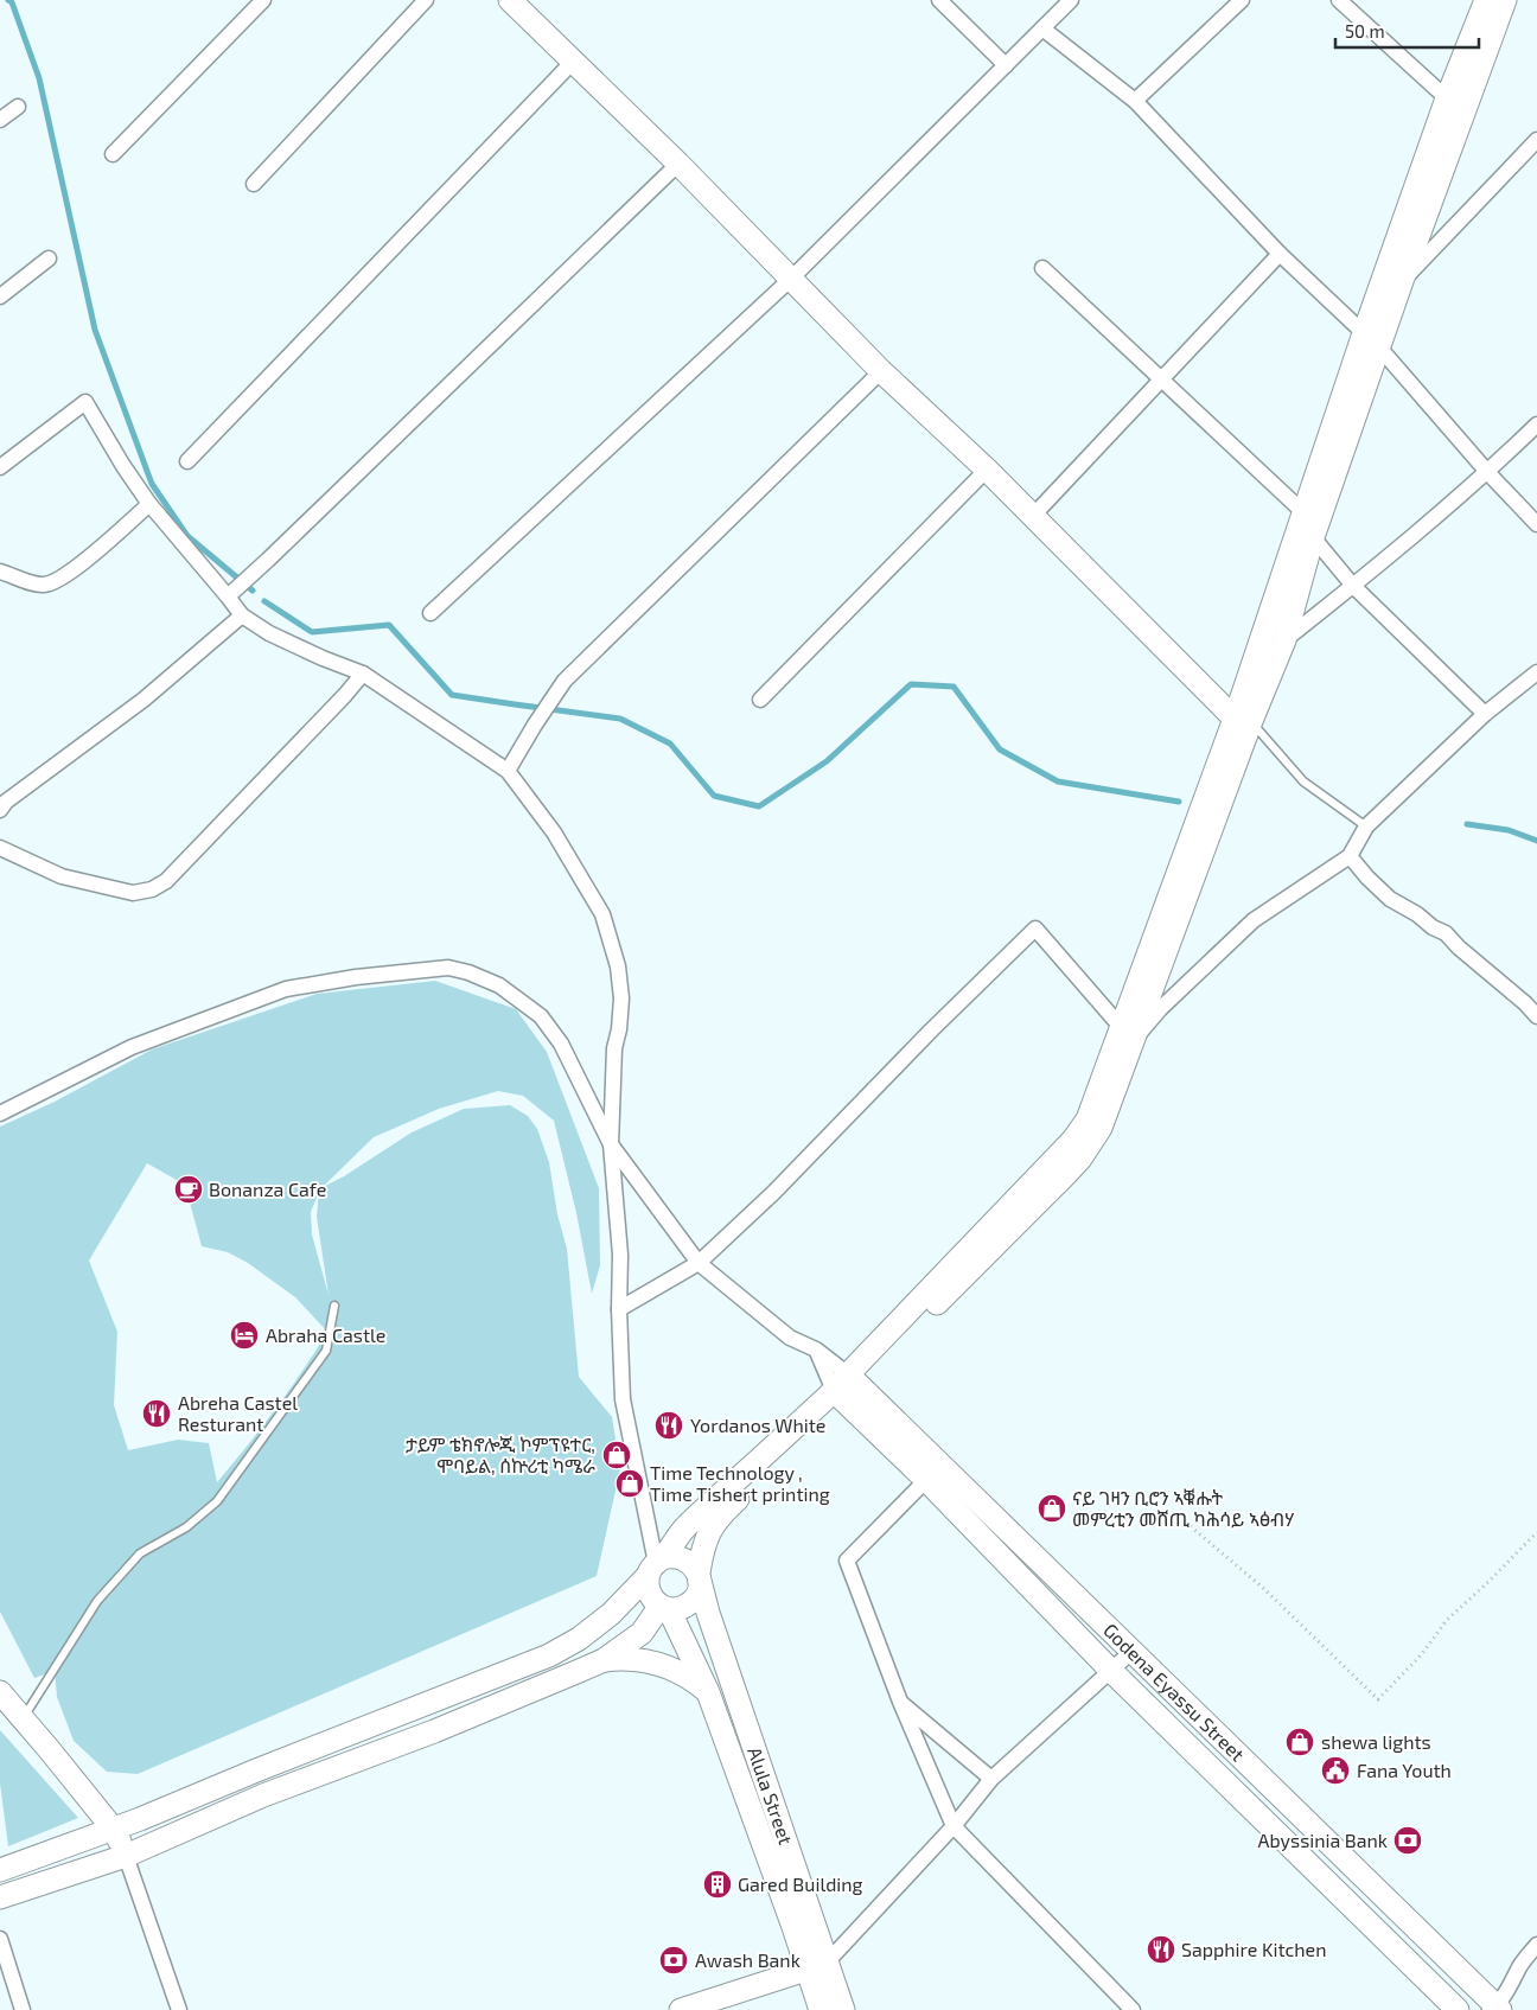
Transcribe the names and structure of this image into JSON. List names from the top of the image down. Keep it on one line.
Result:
{"streets":{"main road":["Godena Eyassu Street","Alula Street"]},"places":{"cafe":["Bonanza Cafe"],"hotel":["Abraha Castle"],"restaurant":["Abreha Castel Resturant","Yordanos White","Sapphire Kitchen"],"shop":["ታይም ቴክኖሎጂ ኮምፕዩተር, ሞባይል, ሰኵሪቲ ካሜራ","Time Technology , Time Tishert printing","ናይ ገዛን ቢሮን ኣቑሑት መምረቲን መሸጢ ካሕሳይ ኣፅብሃ","shewa lights"],"public building":["Fana Youth"],"bank":["Abyssinia Bank","Awash Bank"],"building":["Gared Building"]},"scale_bar":"50 m"}
